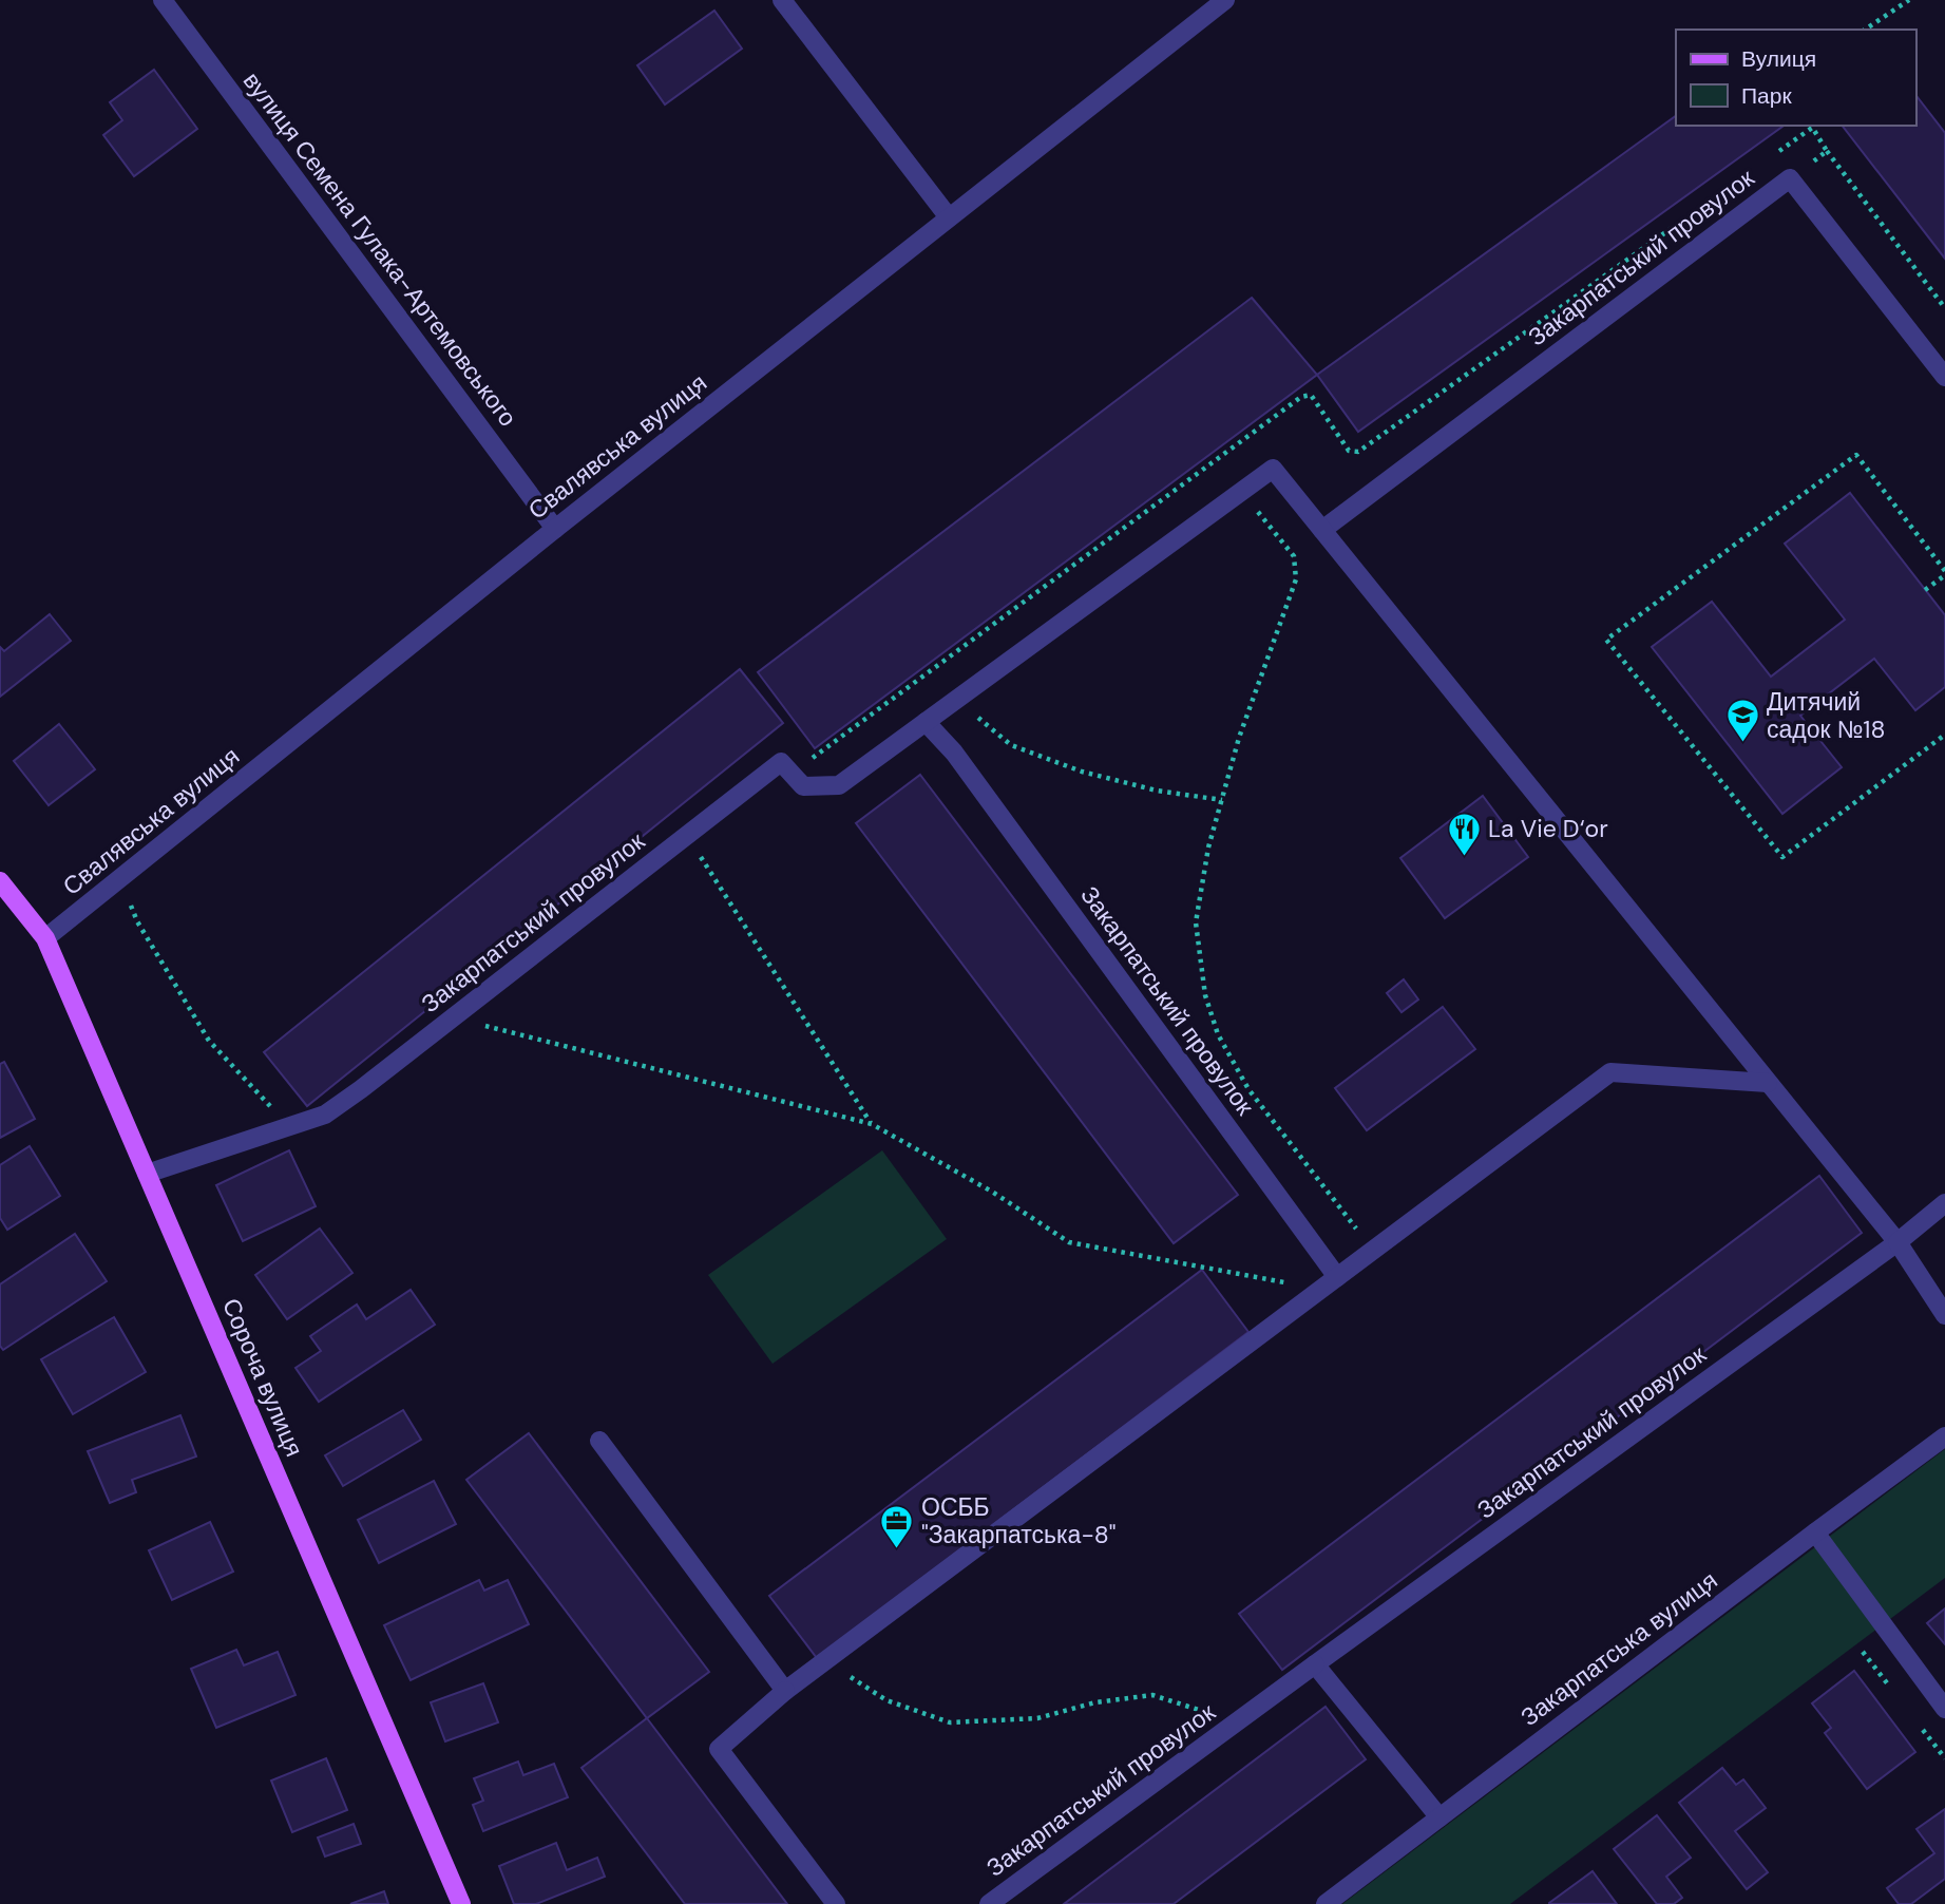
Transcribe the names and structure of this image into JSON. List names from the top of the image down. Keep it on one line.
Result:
{"streets":{"main road":["Сороча вулиця"],"street":["вулиця Семена Гулака-Артемовського","Закарпатський провулок","Свалявська вулиця","Закарпатська вулиця"]},"crossings":[["вулиця Семена Гулака-Артемовського","Свалявська вулиця"],["Закарпатський провулок","Сороча вулиця"],["Свалявська вулиця","Сороча вулиця"]],"places":{"school or university":["Дитячий садок №18"],"restaurant":["La Vie D‘or"],"office":["ОСББ \"Закарпатська-8\""]},"legend":["Вулиця","Парк"]}
